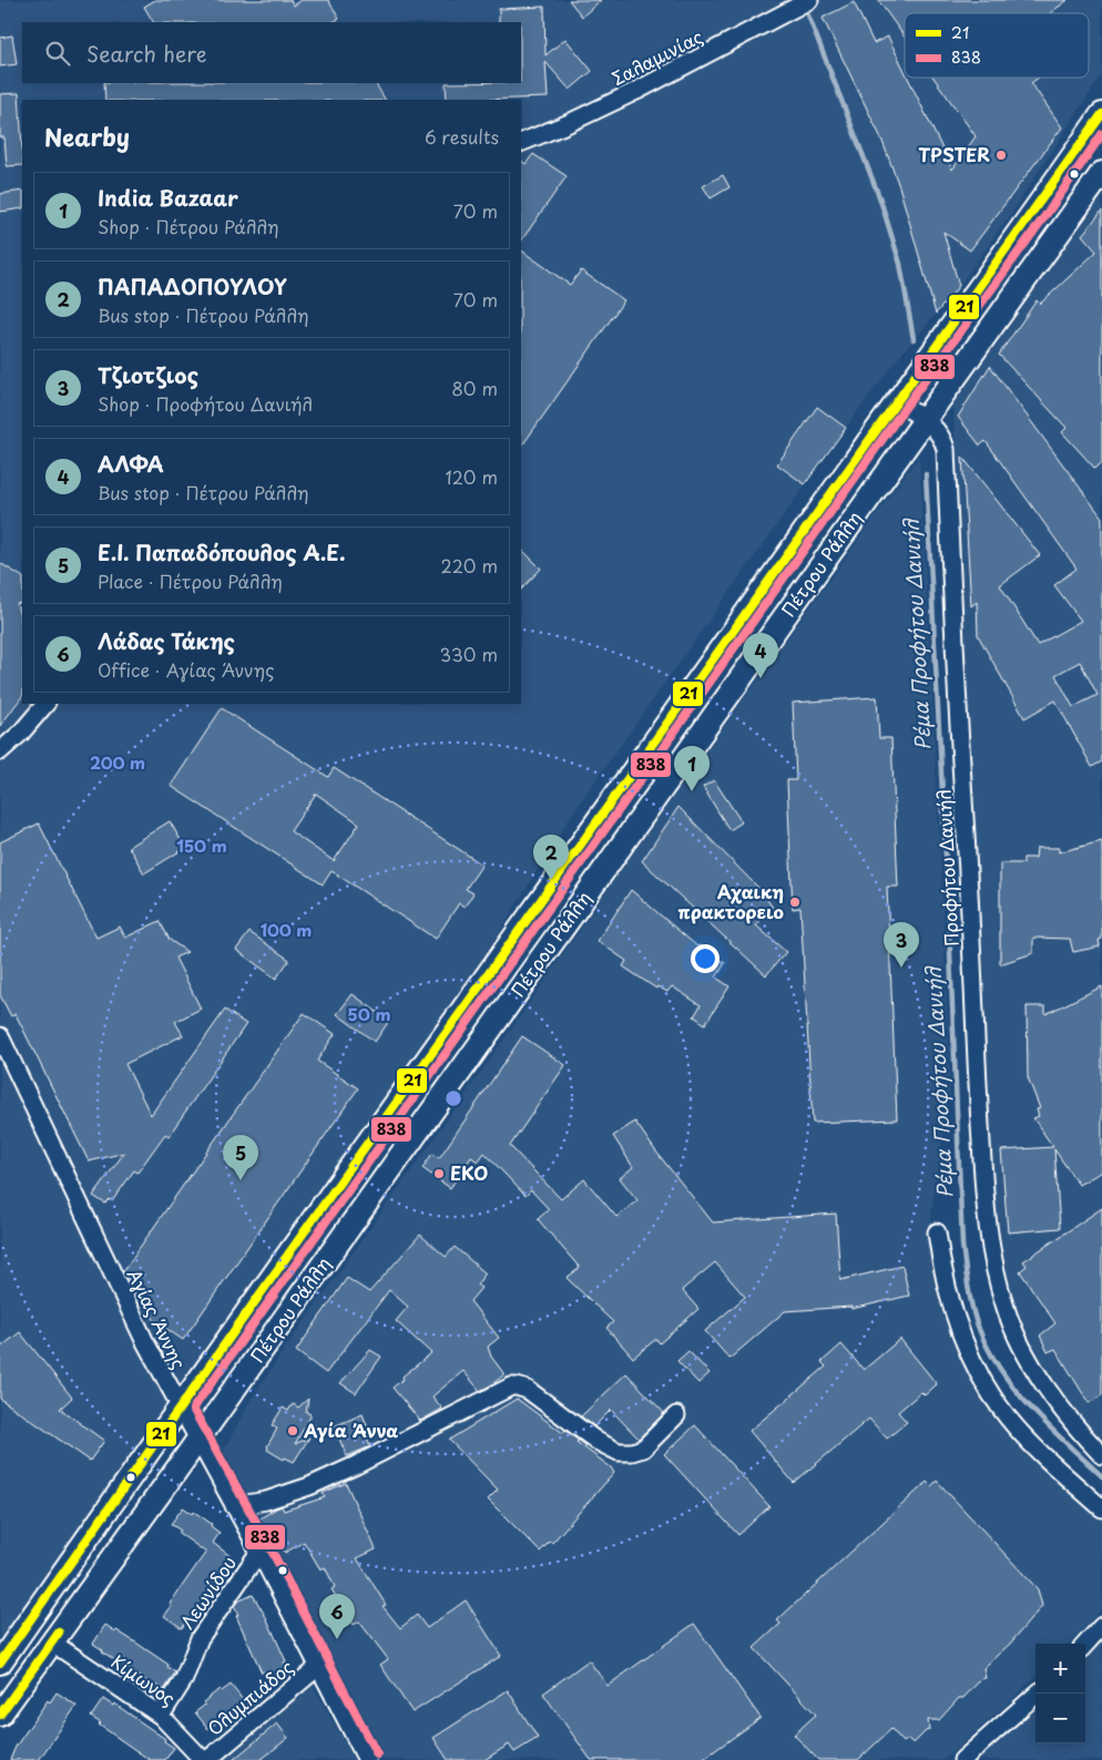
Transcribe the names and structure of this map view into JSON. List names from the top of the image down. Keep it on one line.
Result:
{"streets":{"main road":["Πέτρου Ράλλη"],"street":["Σαλαμινίας","Προφήτου Δανιήλ","Αγίας Άννης","Λεωνίδου","Κίμωνος","Ολυμπιάδος"]},"crossings":[["Πέτρου Ράλλη","Προφήτου Δανιήλ"],["Πέτρου Ράλλη","Αγίας Άννης"],["Πέτρου Ράλλη","Κίμωνος"],["Αγίας Άννης","Λεωνίδου"],["Αγίας Άννης","Ολυμπιάδος"],["Λεωνίδου","Κίμωνος"]],"water":["Ρέμα Προφήτου Δανιήλ"],"places":["TPSTER","Αχαικη πρακτορειο","EKO","Αγία Άννα"],"lines":["transit line 21","transit line 838"],"legend":["21","838"],"page":{"search":"Search here","heading":["Nearby","6 results"],"list":[{"mark":"1","name":"India Bazaar","note":"Shop · Πέτρου Ράλλη","value":"70 m"},{"mark":"2","name":"ΠΑΠΑΔΟΠΟΥΛΟΥ","note":"Bus stop · Πέτρου Ράλλη","value":"70 m"},{"mark":"3","name":"Τζιοτζιος","note":"Shop · Προφήτου Δανιήλ","value":"80 m"},{"mark":"4","name":"ΑΛΦΑ","note":"Bus stop · Πέτρου Ράλλη","value":"120 m"},{"mark":"5","name":"Ε.Ι. Παπαδόπουλος Α.Ε.","note":"Place · Πέτρου Ράλλη","value":"220 m"},{"mark":"6","name":"Λάδας Τάκης","note":"Office · Αγίας Άννης","value":"330 m"}],"pins":["4","1","2","3","5","6"],"map_buttons":["+","−"]},"rings":["200 m","150 m","100 m","50 m"]}
